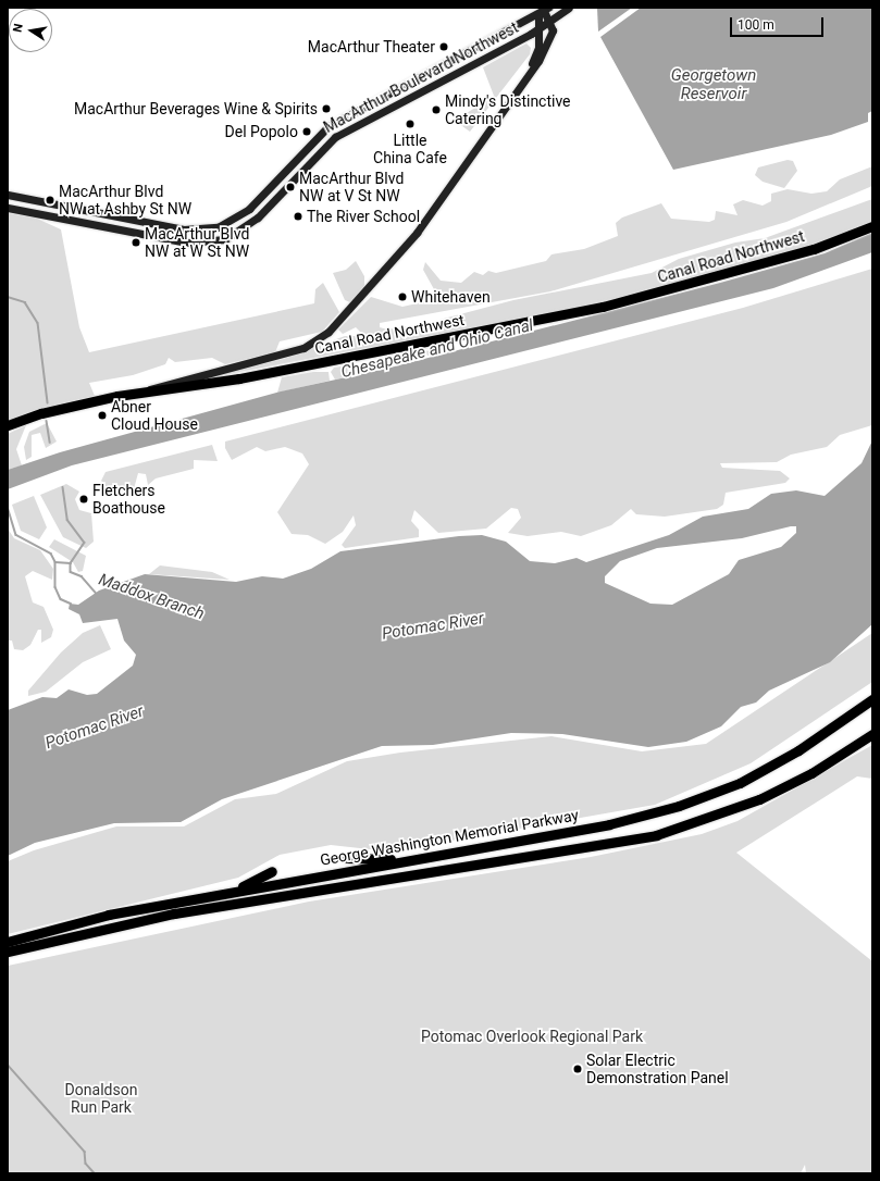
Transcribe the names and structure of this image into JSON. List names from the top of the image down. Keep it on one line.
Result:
{"streets":{"highway":["Canal Road Northwest","George Washington Memorial Parkway"],"main road":["MacArthur Boulevard Northwest"]},"water":["Georgetown Reservoir","Chesapeake and Ohio Canal","Maddox Branch","Potomac River"],"parks":["Potomac Overlook Regional Park","Donaldson Run Park"],"places":["MacArthur Theater","MacArthur Beverages Wine & Spirits","Mindy's Distinctive Catering","Little China Cafe","Del Popolo","MacArthur Blvd NW at V St NW","MacArthur Blvd NW at Ashby St NW","The River School","MacArthur Blvd NW at W St NW","Whitehaven","Abner Cloud House","Fletchers Boathouse","Solar Electric Demonstration Panel"],"scale_bar":"100 m","north":"left"}
